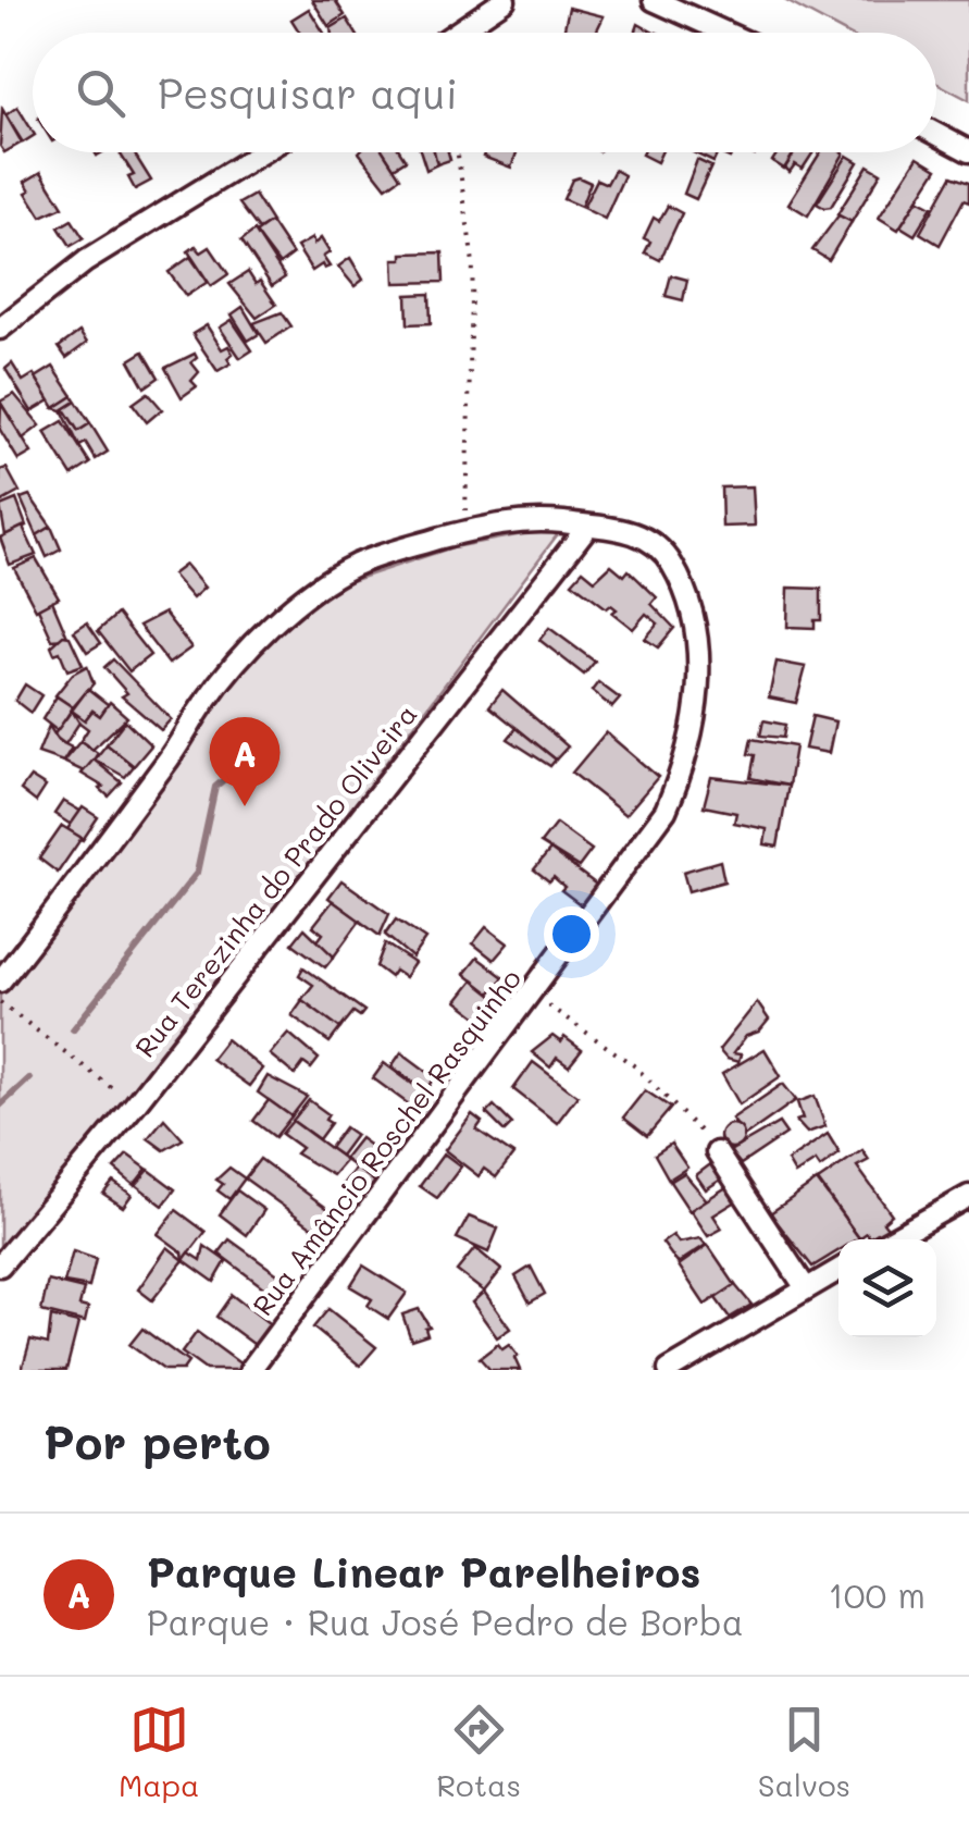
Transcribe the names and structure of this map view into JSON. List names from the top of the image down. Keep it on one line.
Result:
{"streets":{"street":["Rua Terezinha do Prado Oliveira","Rua Amâncio Roschel Rasquinho"]},"crossings":[["Rua Terezinha do Prado Oliveira","Rua Amâncio Roschel Rasquinho"]],"page":{"search":"Pesquisar aqui","pins":"A","heading":"Por perto","list":[{"mark":"A","name":"Parque Linear Parelheiros","note":"Parque · Rua José Pedro de Borba","value":"100 m"}],"nav":["Mapa","Rotas","Salvos"]}}
